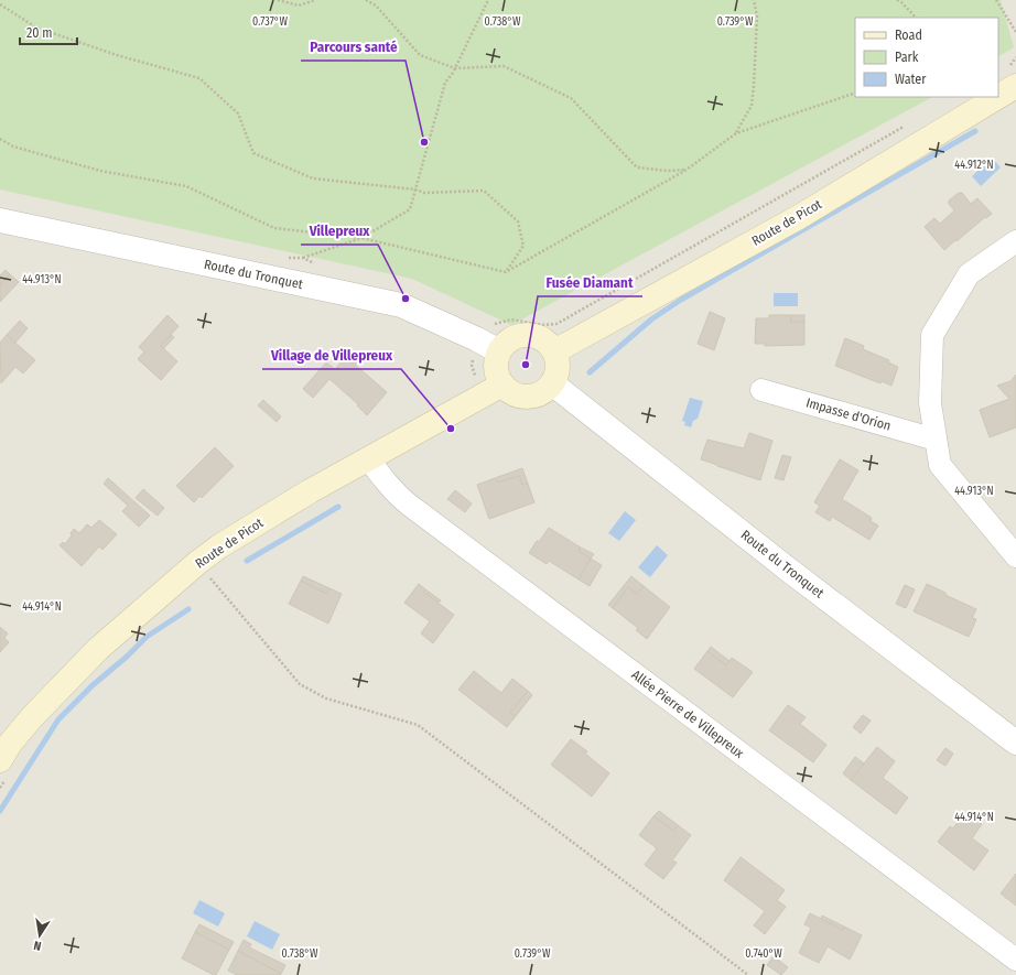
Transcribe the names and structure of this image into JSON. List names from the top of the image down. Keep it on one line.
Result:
{"streets":{"main road":["Route de Picot"],"street":["Route du Tronquet","Impasse d'Orion","Allée Pierre de Villepreux"]},"crossings":[["Route de Picot","Route du Tronquet"],["Route de Picot","Allée Pierre de Villepreux"]],"places":["Parcours santé","Villepreux","Fusée Diamant","Village de Villepreux"],"legend":["Road","Park","Water"],"scale_bar":"20 m","north":"bottom","coordinates":["0.737°W","0.738°W","0.739°W","44.912°N","44.913°N","44.914°N","0.740°W"]}
